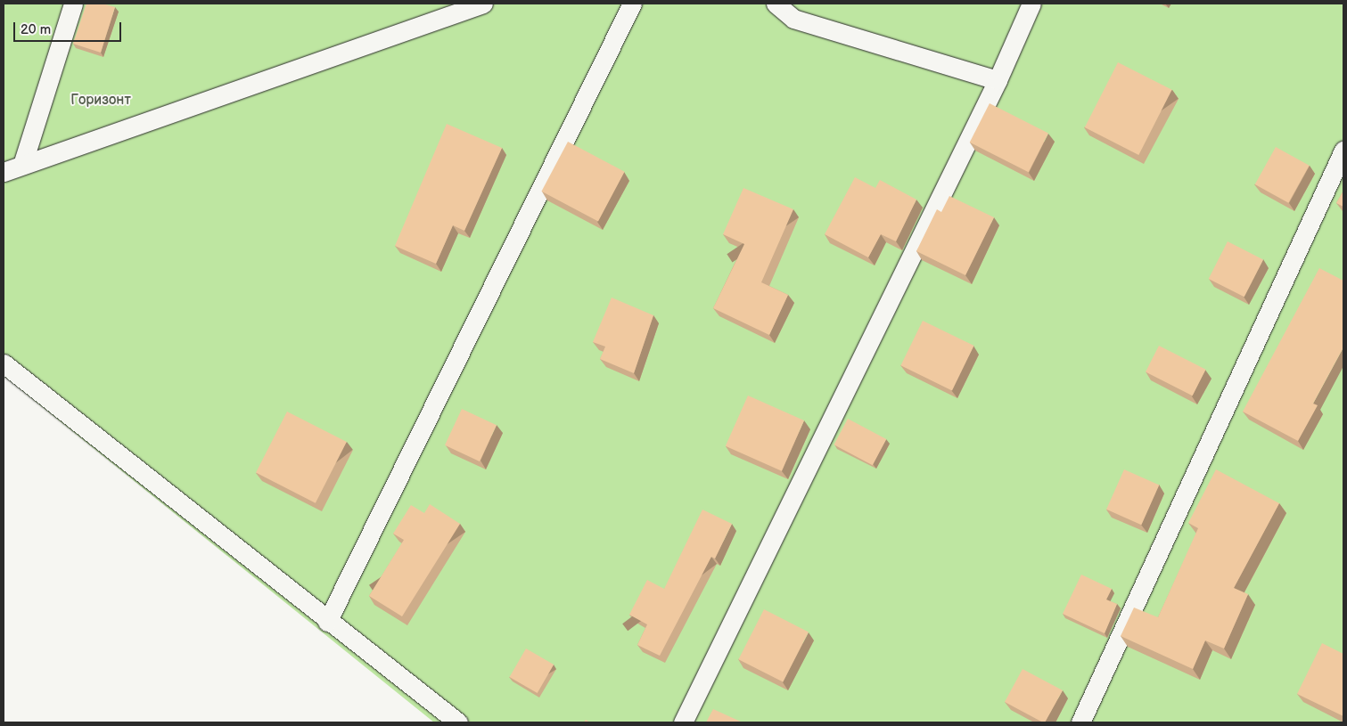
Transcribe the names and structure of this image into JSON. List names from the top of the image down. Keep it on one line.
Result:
{"parks":["Горизонт"],"scale_bar":"20 m"}
